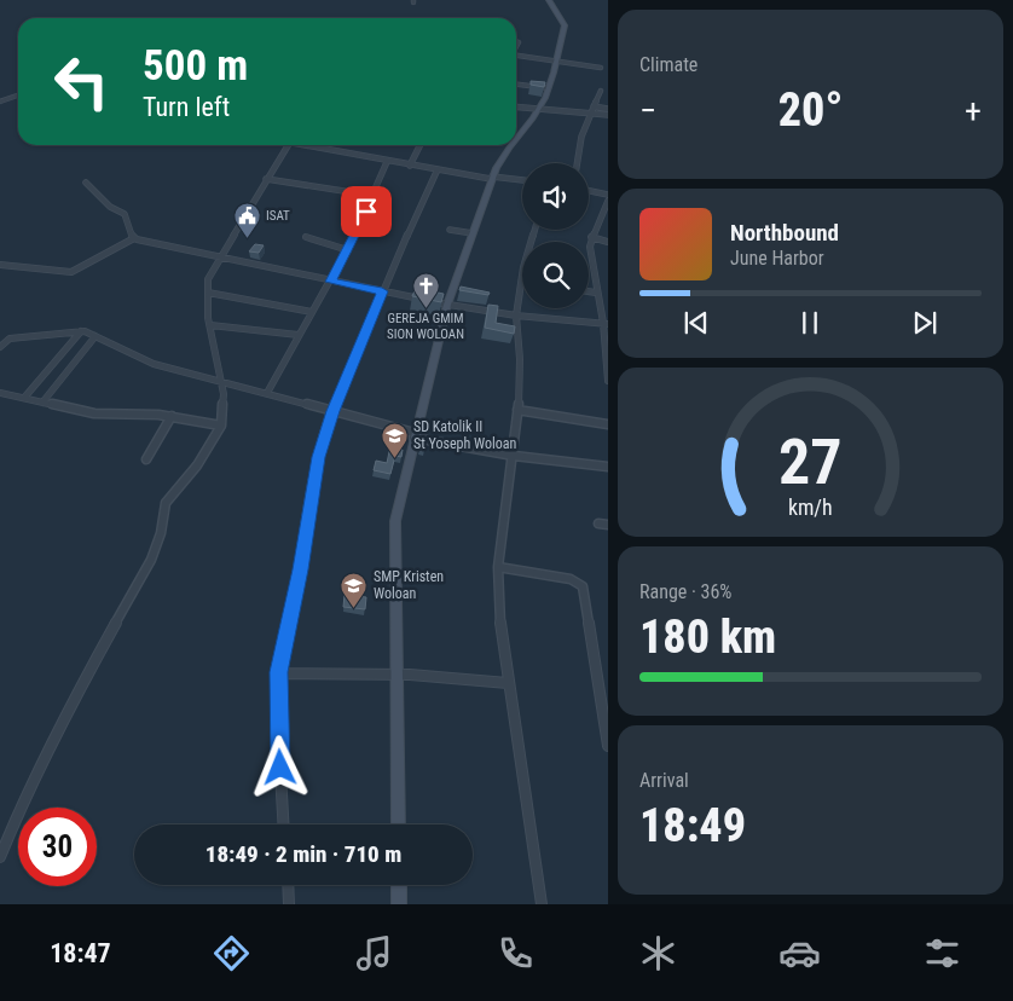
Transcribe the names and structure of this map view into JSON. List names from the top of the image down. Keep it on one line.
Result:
{"places":{"public building":["ISAT"],"church":["GEREJA GMIM SION WOLOAN"],"school or university":["SD Katolik II St Yoseph Woloan","SMP Kristen Woloan"]},"page":{"tile":["Climate",["Range · 36%","180 km"],["Arrival","18:49"]],"turn":["500 m","Turn left"],"heat":["−","20°","+"],"song":["Northbound","June Harbor"],"limit":"30","trip":"18:49 · 2 min · 710 m","tabs":"18:47","gauge":["27","km/h"]}}
